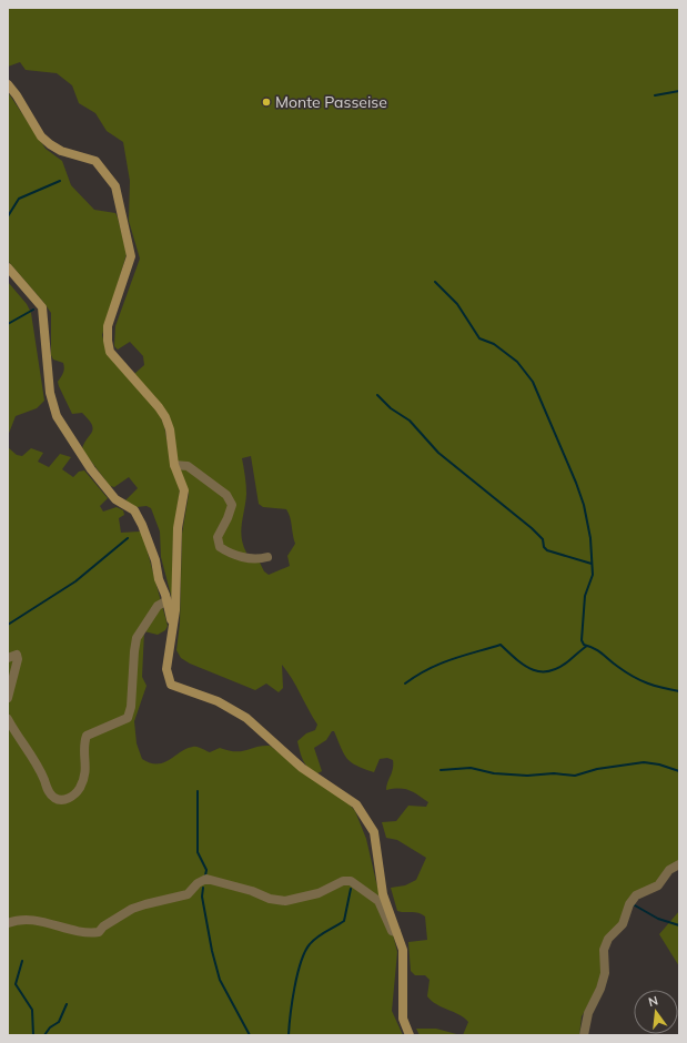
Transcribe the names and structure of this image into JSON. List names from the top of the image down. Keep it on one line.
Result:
{"places":["Monte Passeise"],"north":"top"}
